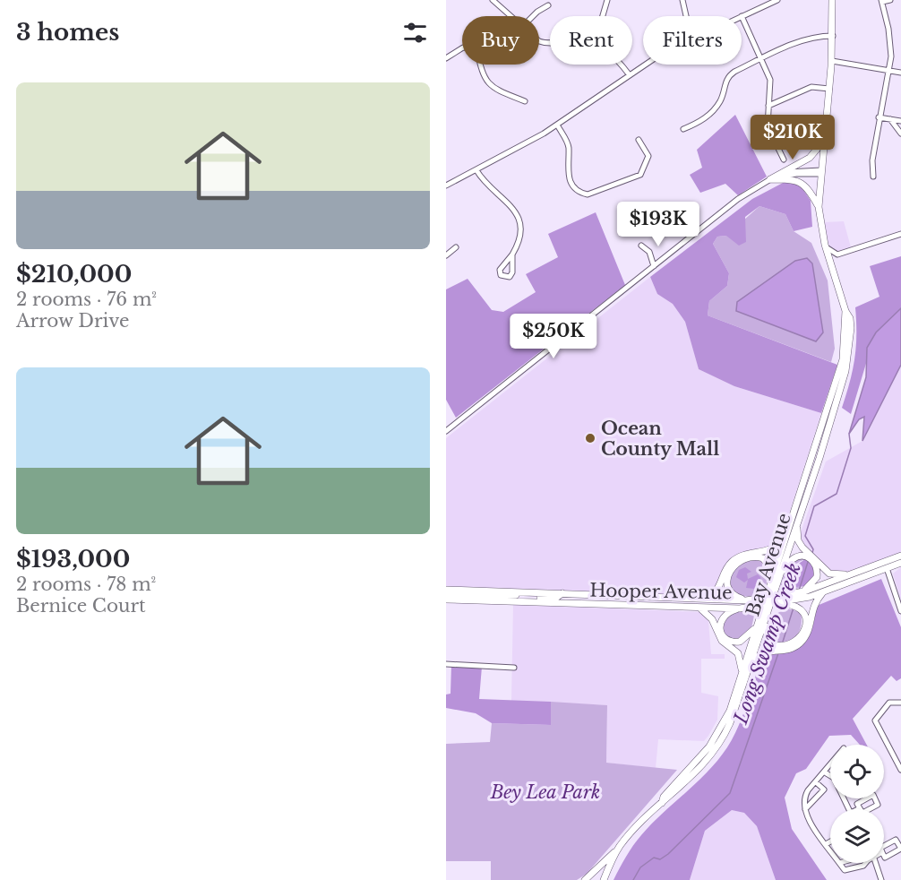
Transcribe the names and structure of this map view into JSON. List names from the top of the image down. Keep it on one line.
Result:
{"streets":{"main road":["Bay Avenue","Hooper Avenue"]},"crossings":[["Bay Avenue","Hooper Avenue"]],"water":["Long Swamp Creek"],"parks":["Bey Lea Park"],"places":["Ocean County Mall"],"page":{"heading":"3 homes","chip":["Buy","Rent","Filters"],"list":[{"name":"$210,000","note":"2 rooms · 76 m² · Arrow Drive"},{"name":"$193,000","note":"2 rooms · 78 m² · Bernice Court"}],"price":["$210K","$193K","$250K"]}}
